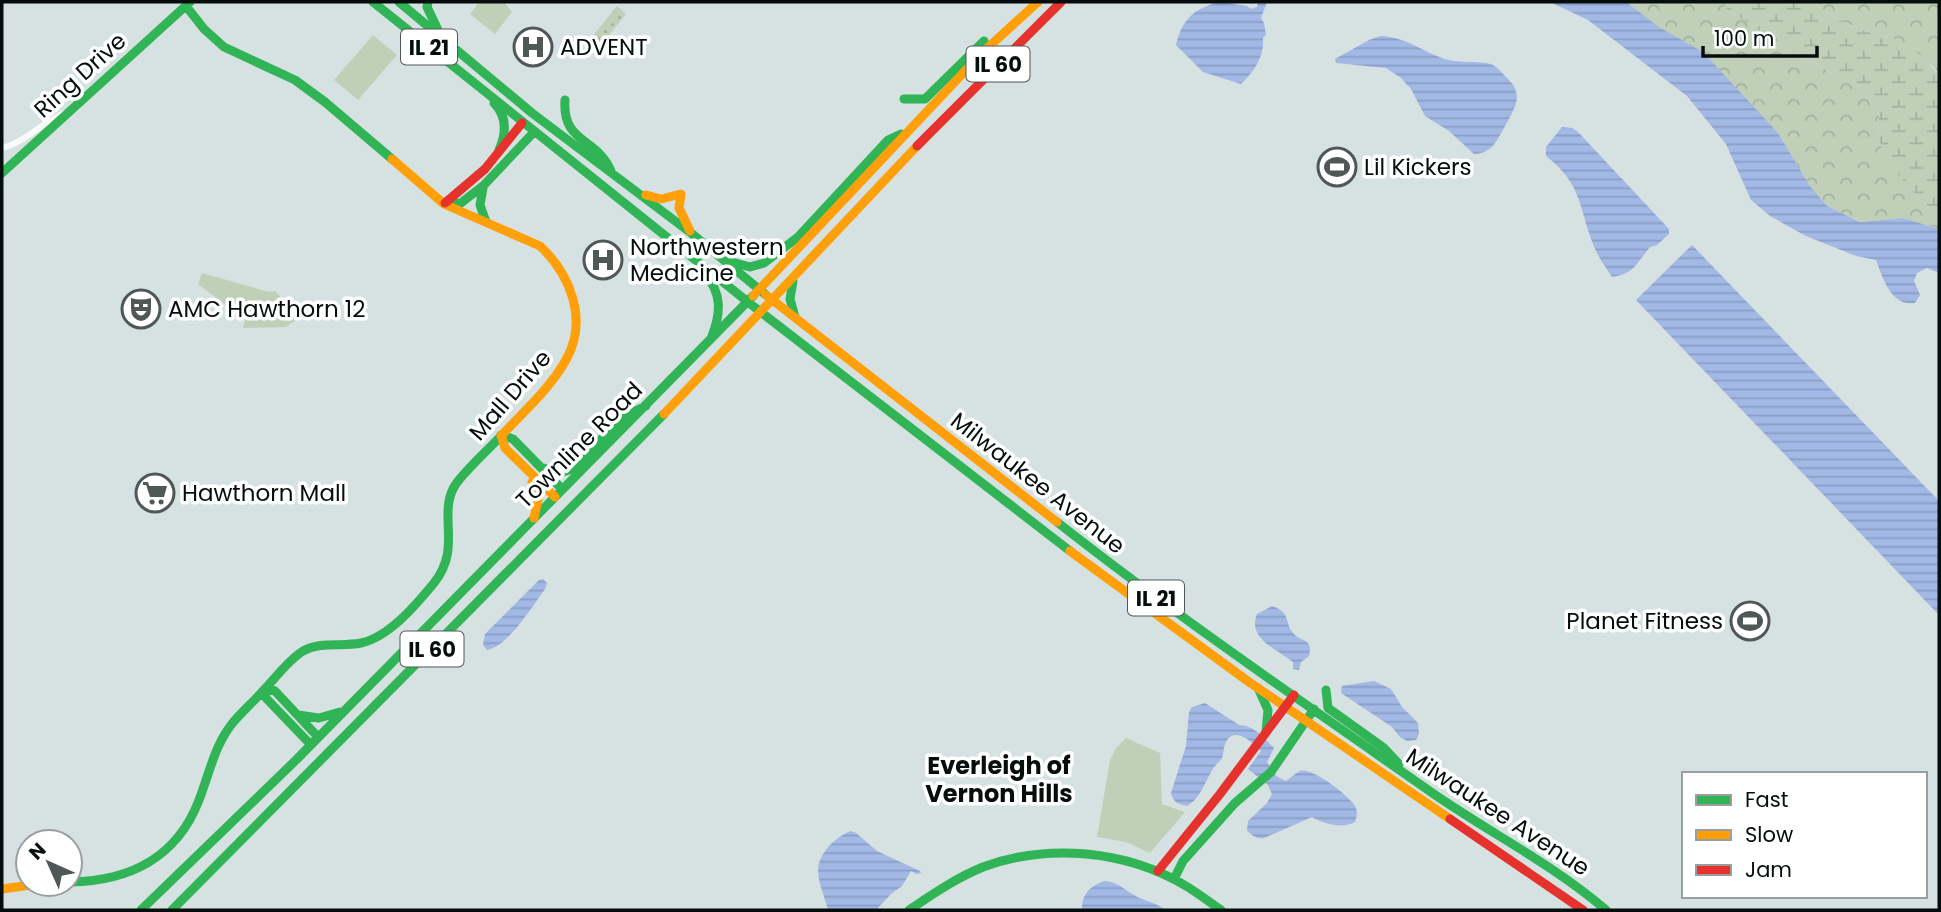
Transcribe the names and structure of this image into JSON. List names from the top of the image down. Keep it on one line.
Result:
{"streets":{"main road":["IL 21","IL 60","Ring Drive","Mall Drive","Townline Road","Milwaukee Avenue"]},"crossings":[["IL 21","Milwaukee Avenue"],["Ring Drive","Mall Drive"],["Townline Road","Milwaukee Avenue"]],"districts":["Everleigh of Vernon Hills"],"places":{"hospital":["ADVENT","Northwestern Medicine"],"sports":["Lil Kickers","Planet Fitness"],"theatre":["AMC Hawthorn 12"],"supermarket":["Hawthorn Mall"]},"legend":["Fast","Slow","Jam"],"scale_bar":"100 m","north":"top left"}
